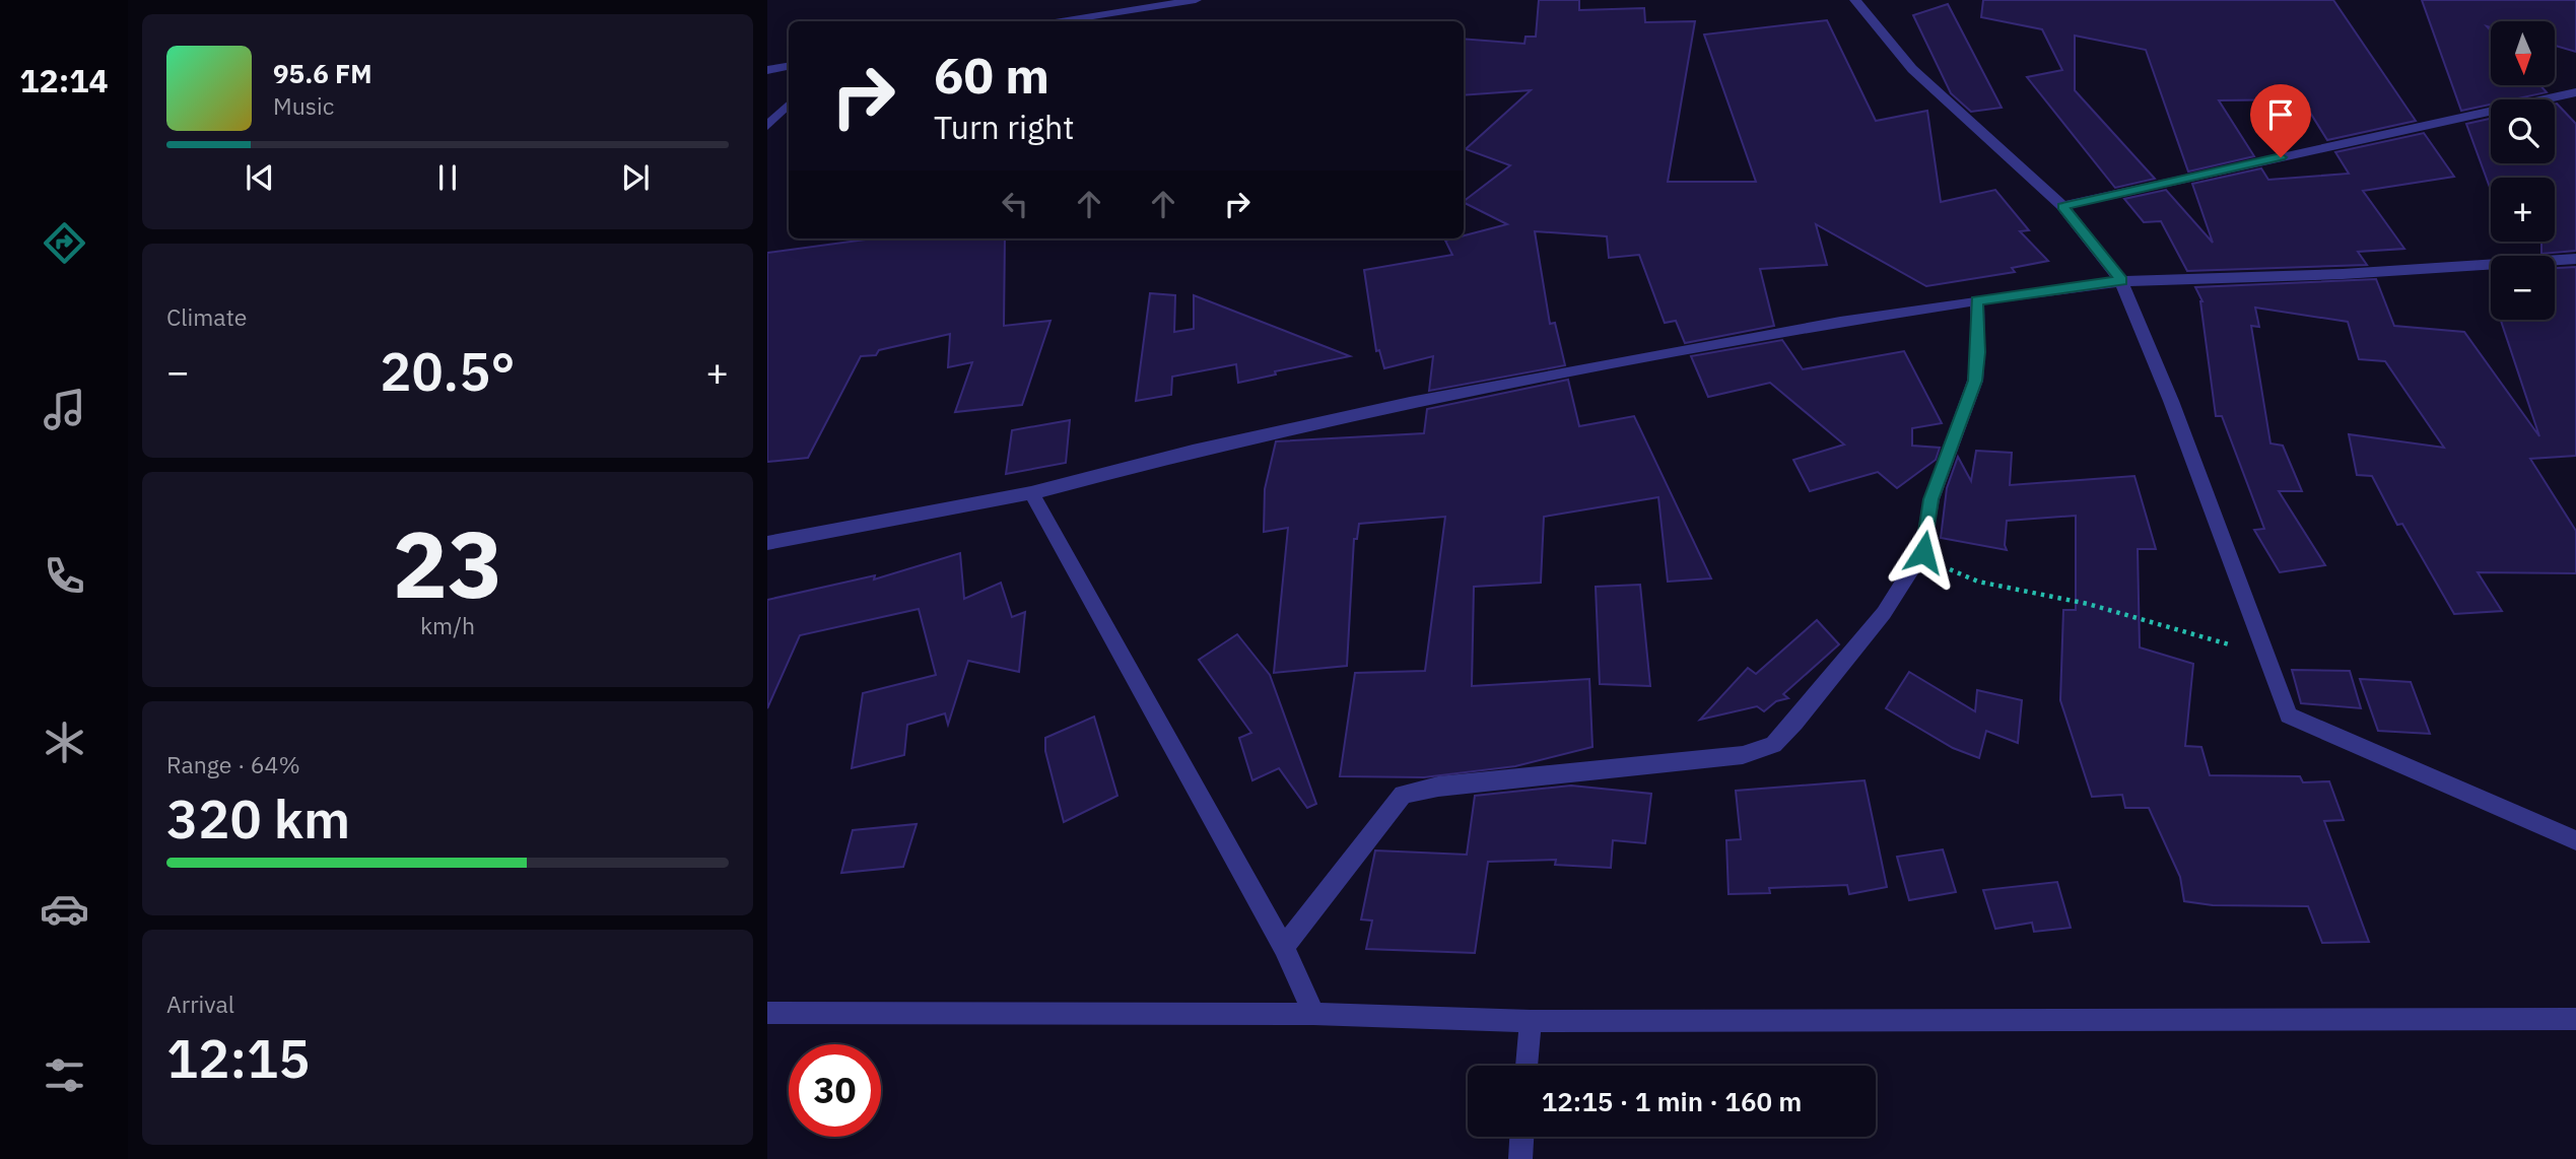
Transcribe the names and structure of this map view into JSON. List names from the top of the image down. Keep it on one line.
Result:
{"north":"bottom","page":{"tabs":"12:14","map_buttons":["+","−"],"turn":["60 m","Turn right"],"song":["95.6 FM","Music"],"tile":["Climate",["23","km/h"],["Range · 64%","320 km"],["Arrival","12:15"]],"heat":["−","20.5°","+"],"limit":"30","trip":"12:15 · 1 min · 160 m"}}
